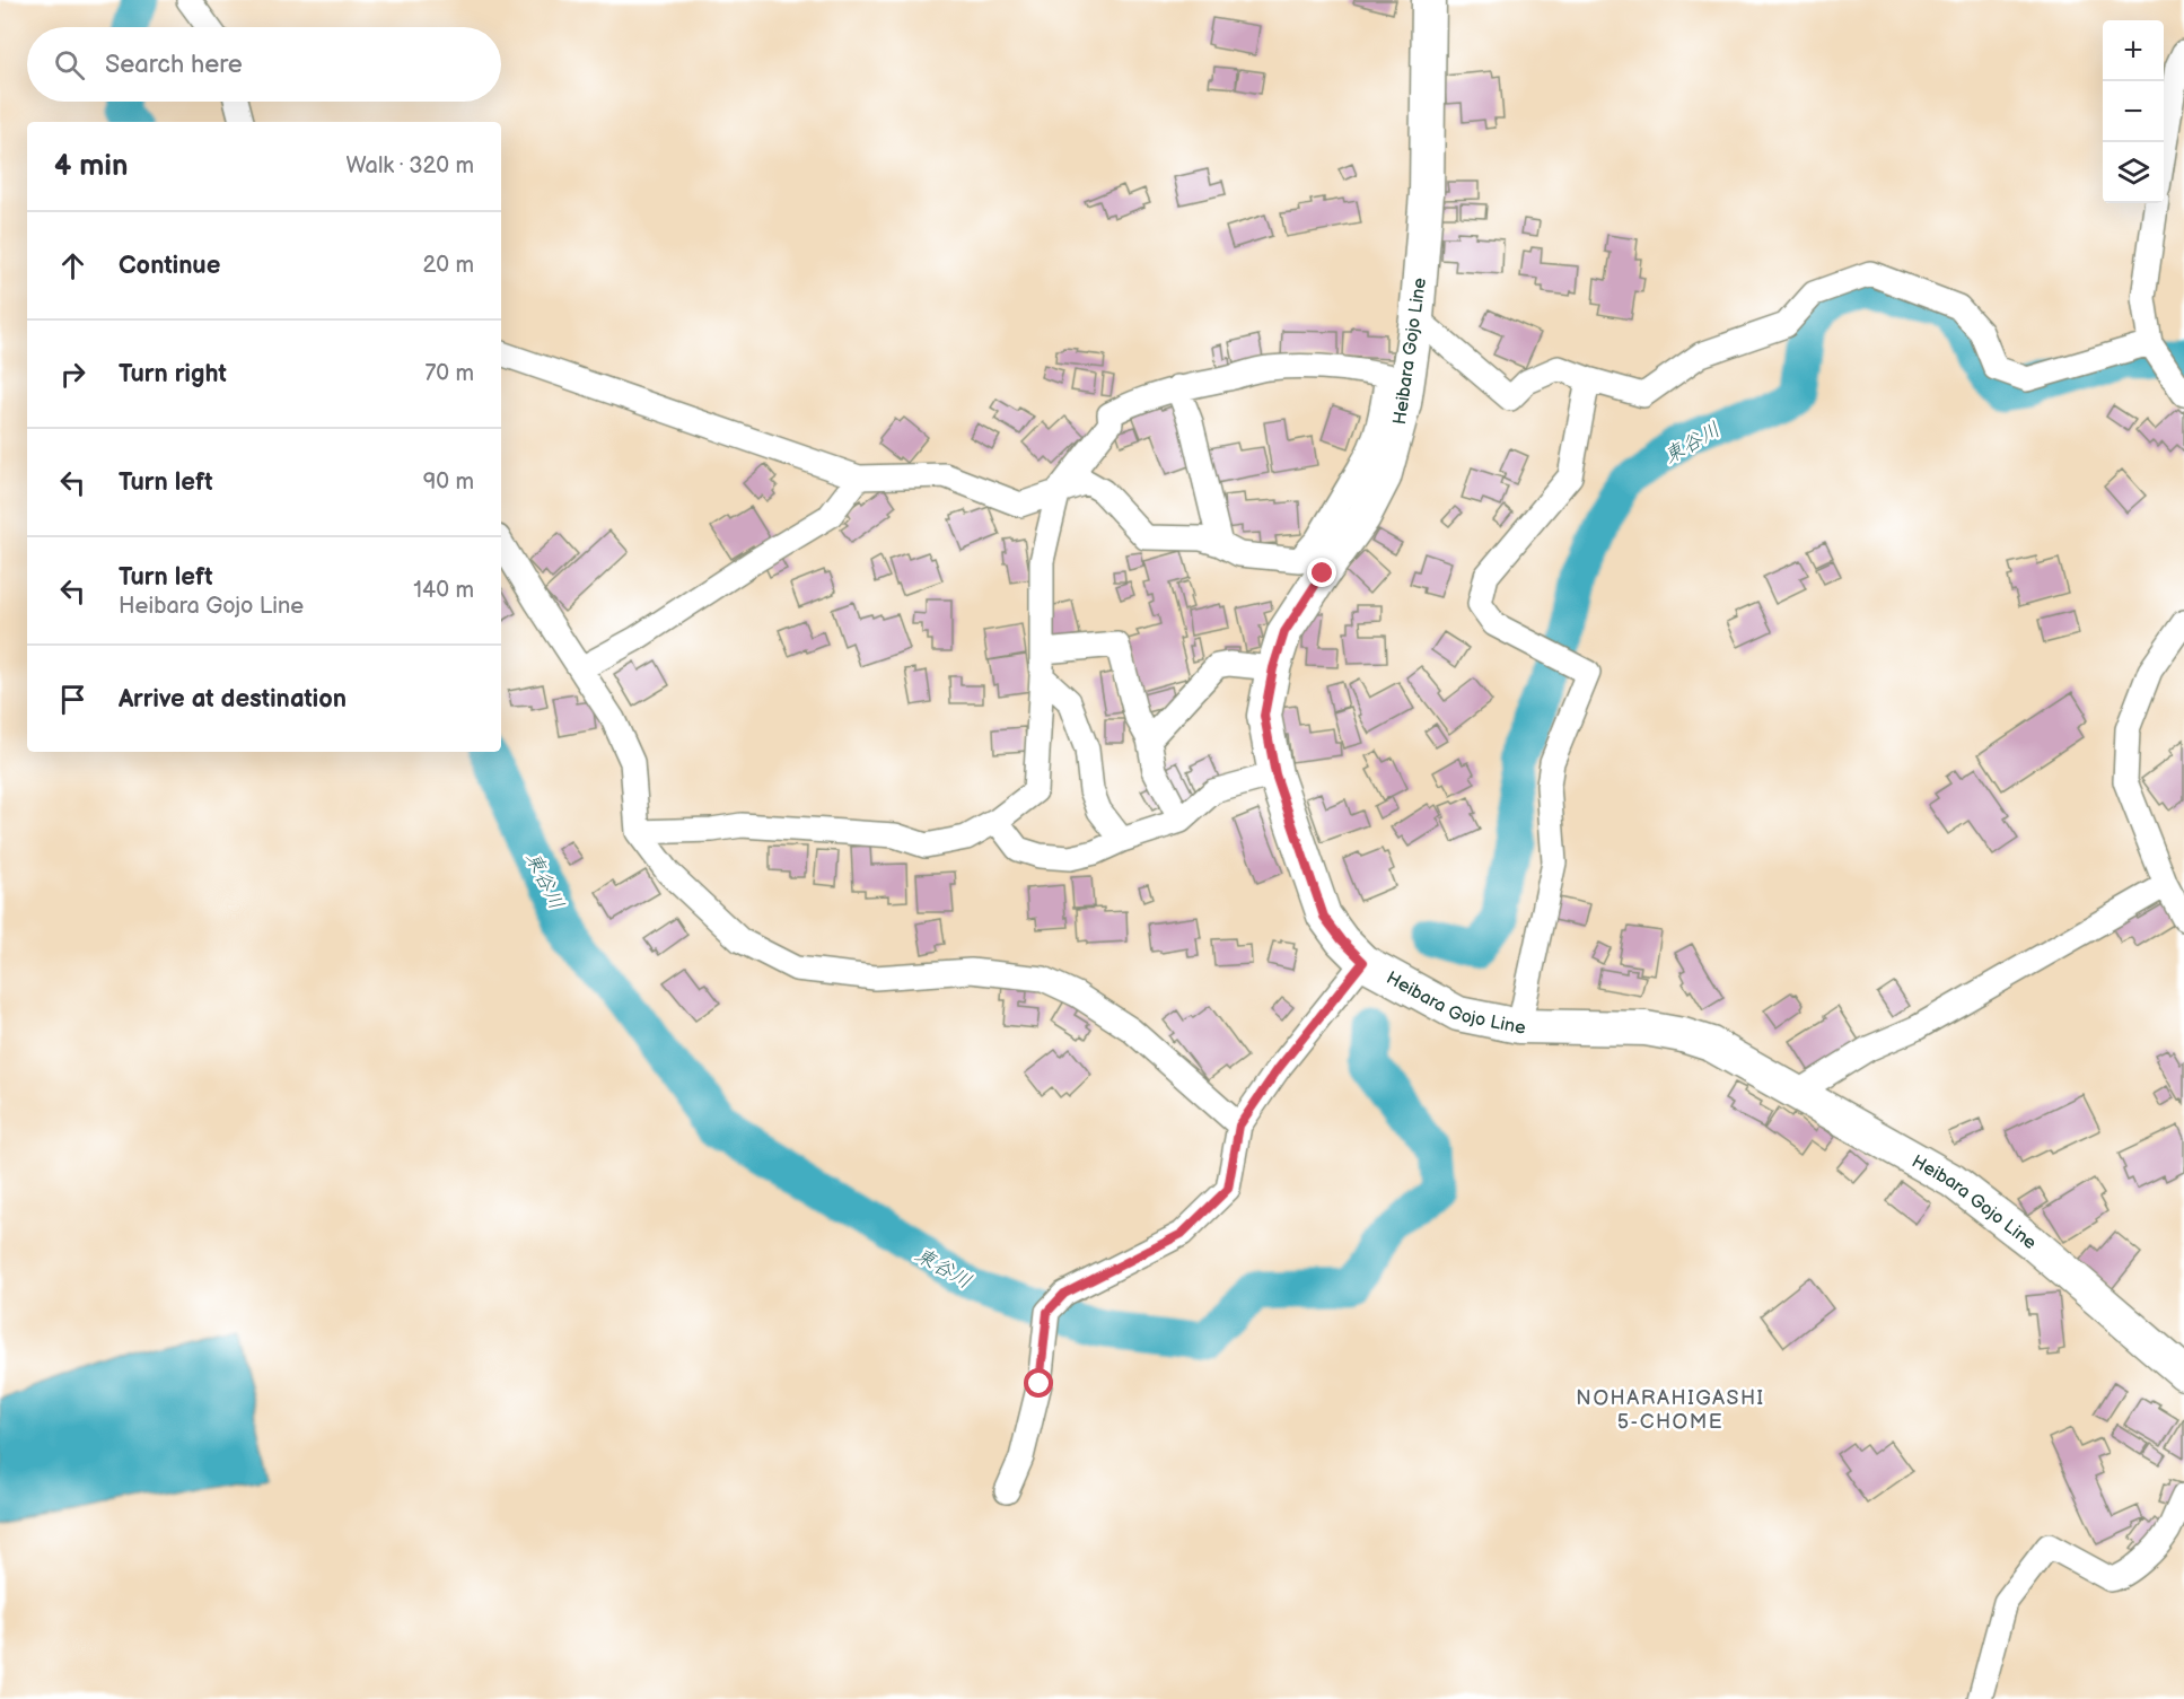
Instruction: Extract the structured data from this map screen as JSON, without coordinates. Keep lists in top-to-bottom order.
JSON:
{
  "streets": {
    "main road": ["Heibara Gojo Line"]
  },
  "districts": ["NOHARAHIGASHI 5-CHOME"],
  "water": ["東谷川"],
  "page": {
    "map_buttons": ["+", "−"],
    "search": "Search here",
    "heading": ["4 min", "Walk · 320 m"],
    "list": [
      ["Continue", "20 m"],
      ["Turn right", "70 m"],
      ["Turn left", "90 m"],
      ["Turn left", "Heibara Gojo Line", "140 m"],
      "Arrive at destination"
    ]
  }
}
